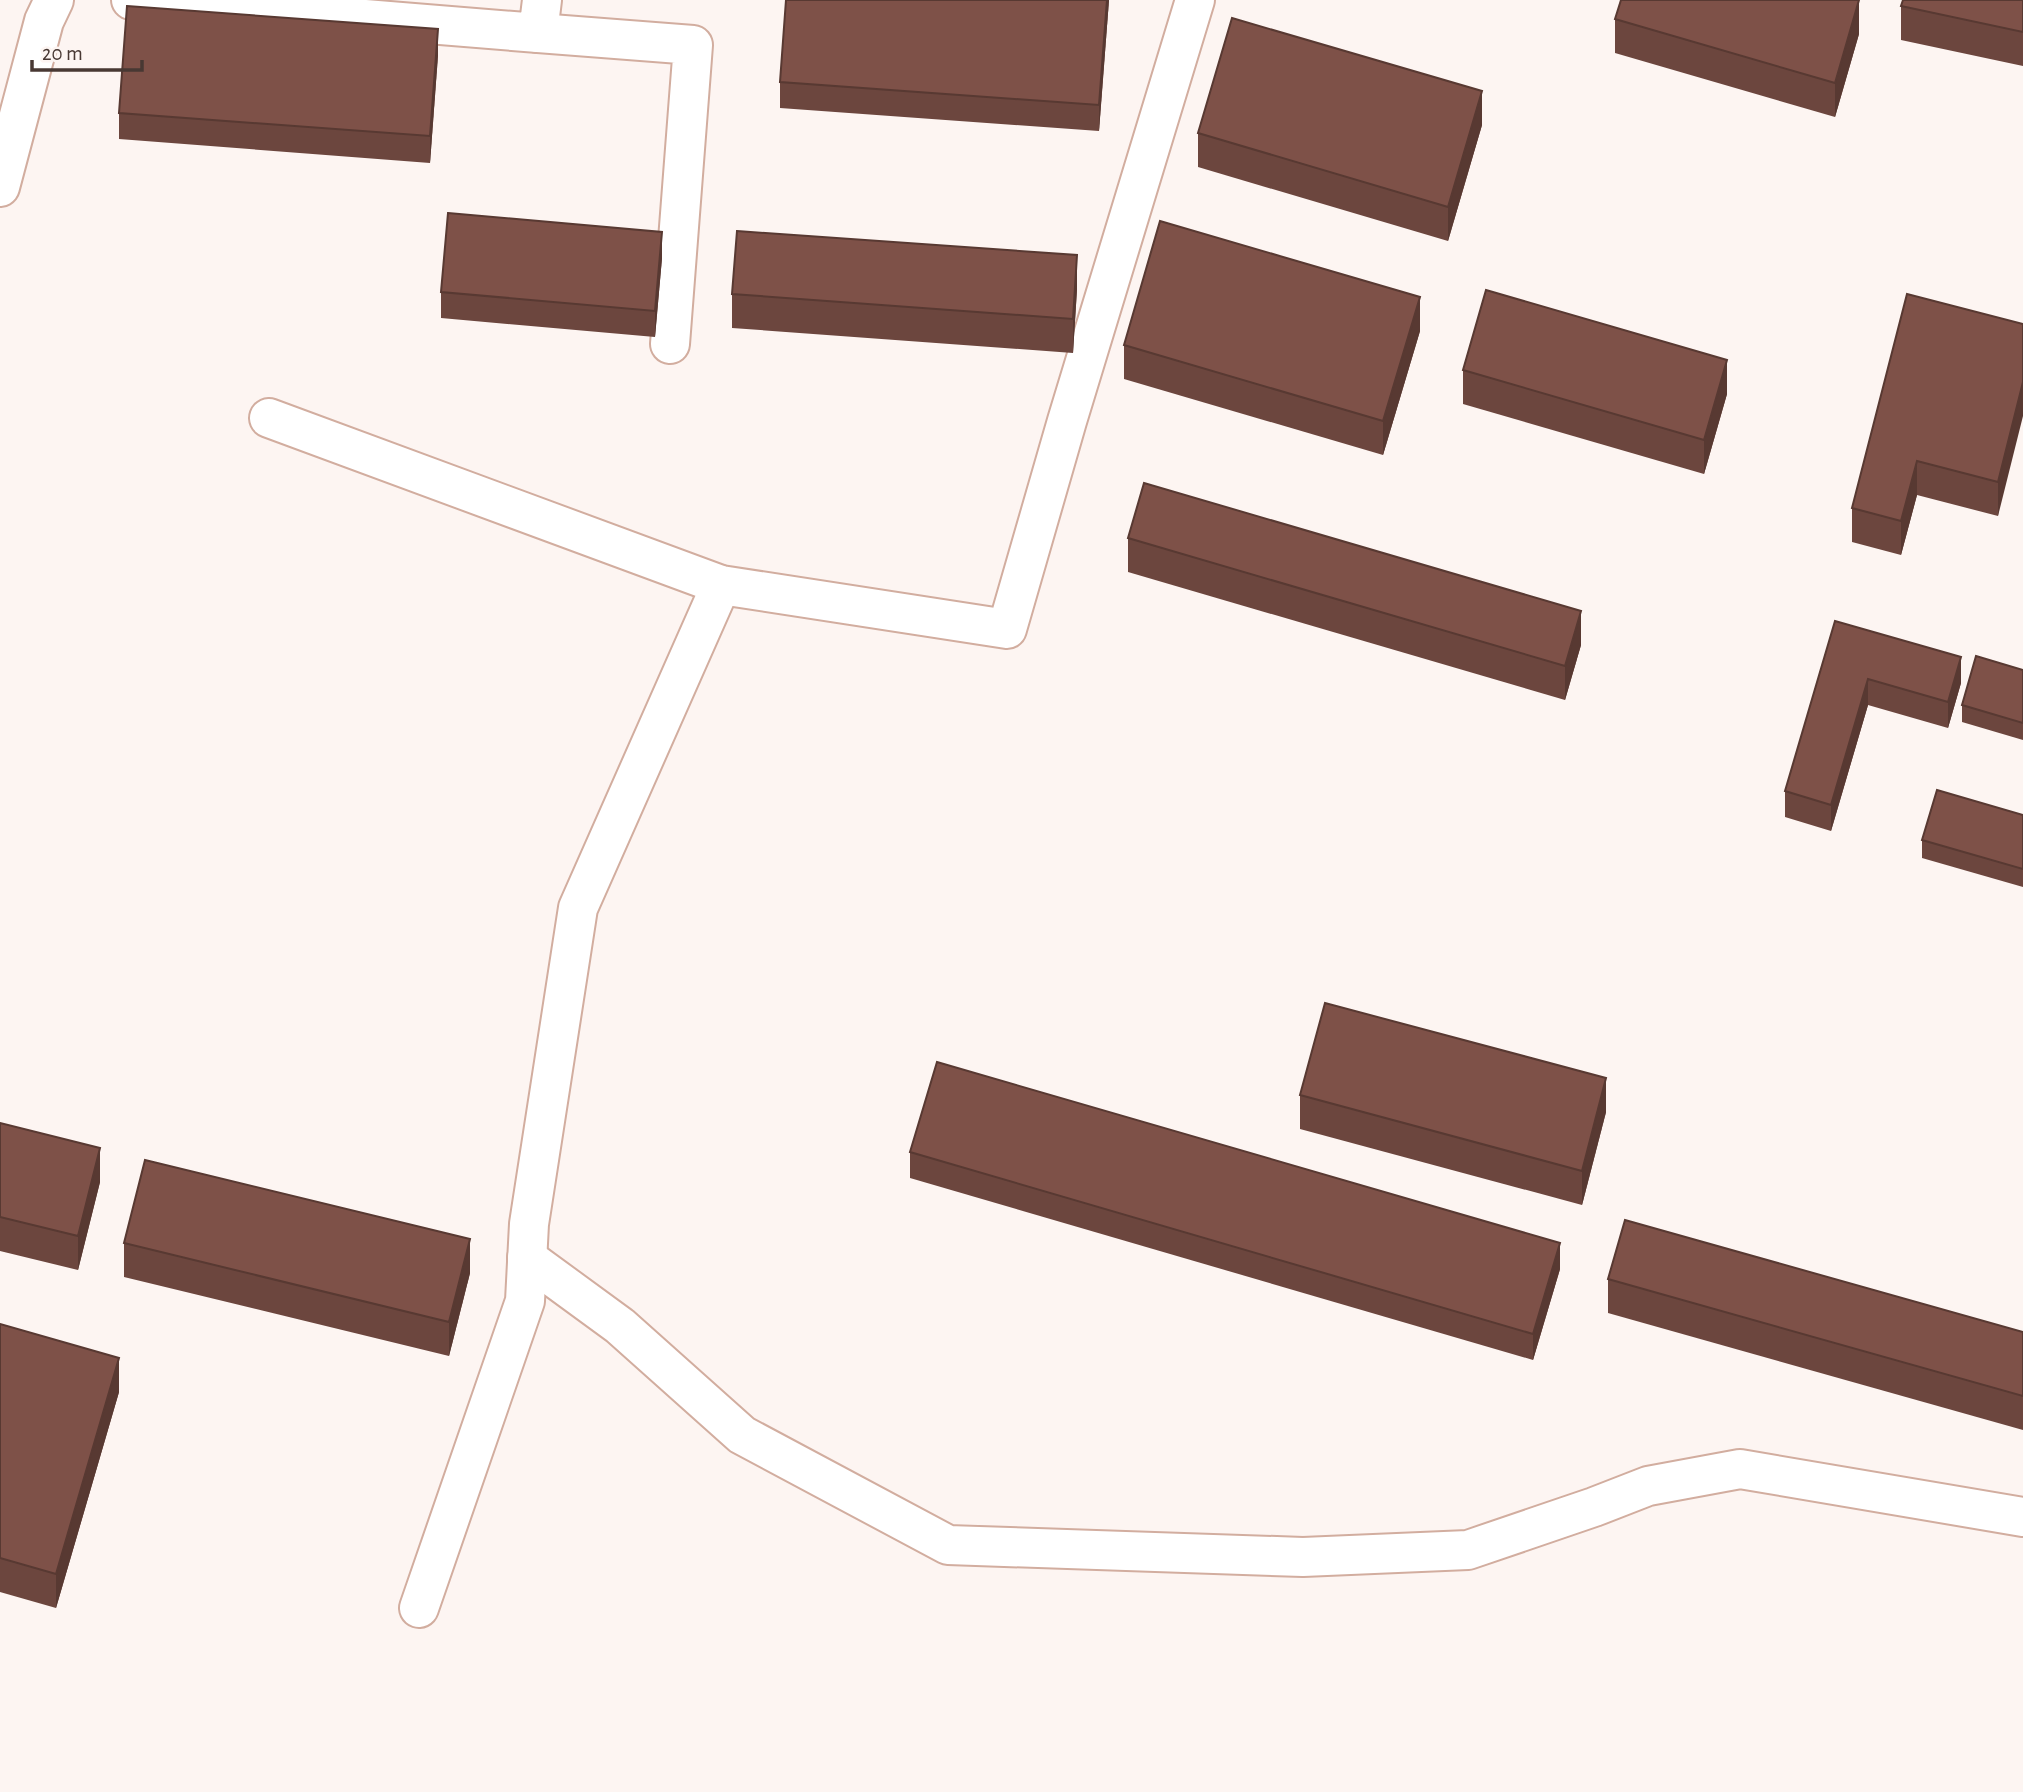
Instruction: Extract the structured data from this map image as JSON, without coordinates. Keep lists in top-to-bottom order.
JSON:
{
  "scale_bar": "20 m"
}
